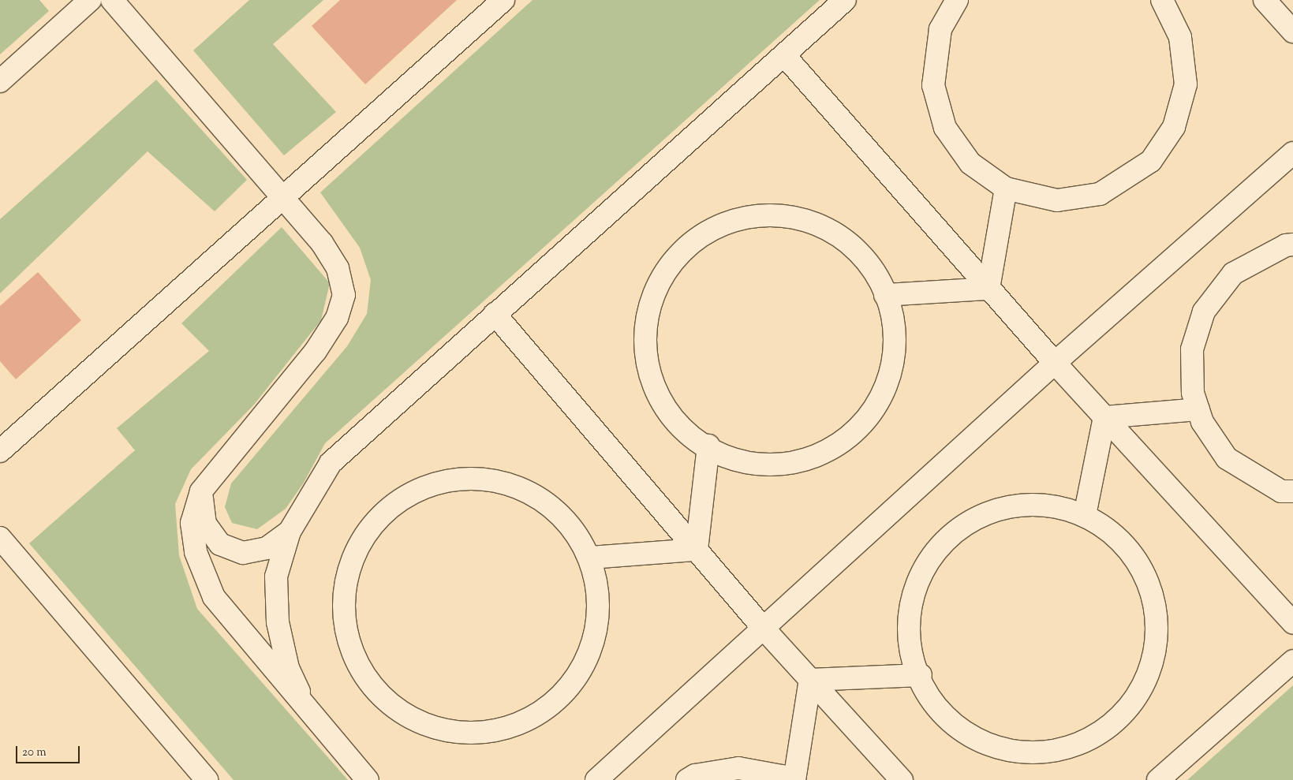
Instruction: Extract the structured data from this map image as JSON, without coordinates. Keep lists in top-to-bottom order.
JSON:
{
  "scale_bar": "20 m"
}
